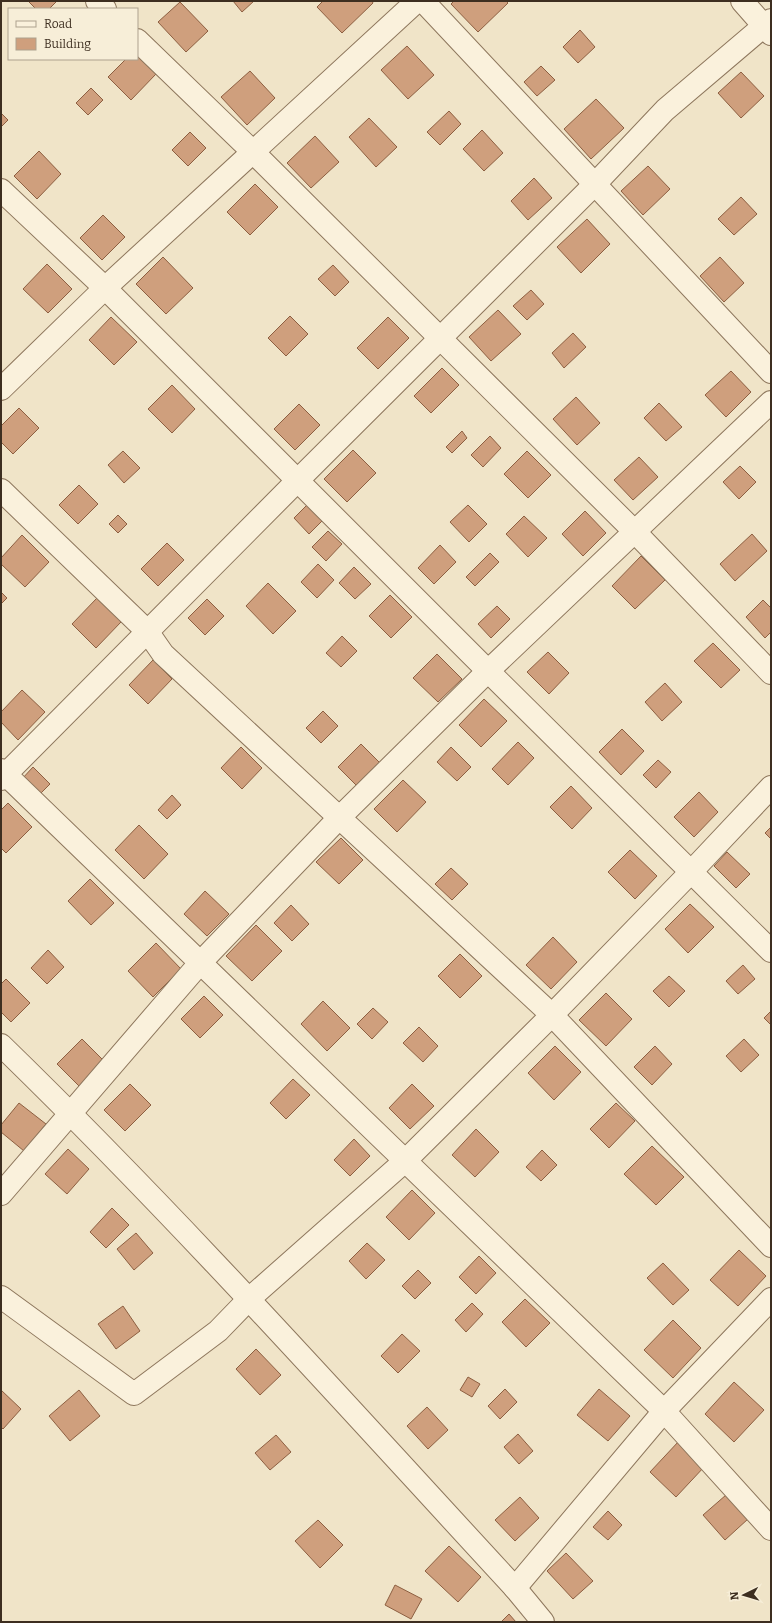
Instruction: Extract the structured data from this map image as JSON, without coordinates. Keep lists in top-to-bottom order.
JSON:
{
  "legend": ["Road", "Building"],
  "north": "left"
}
